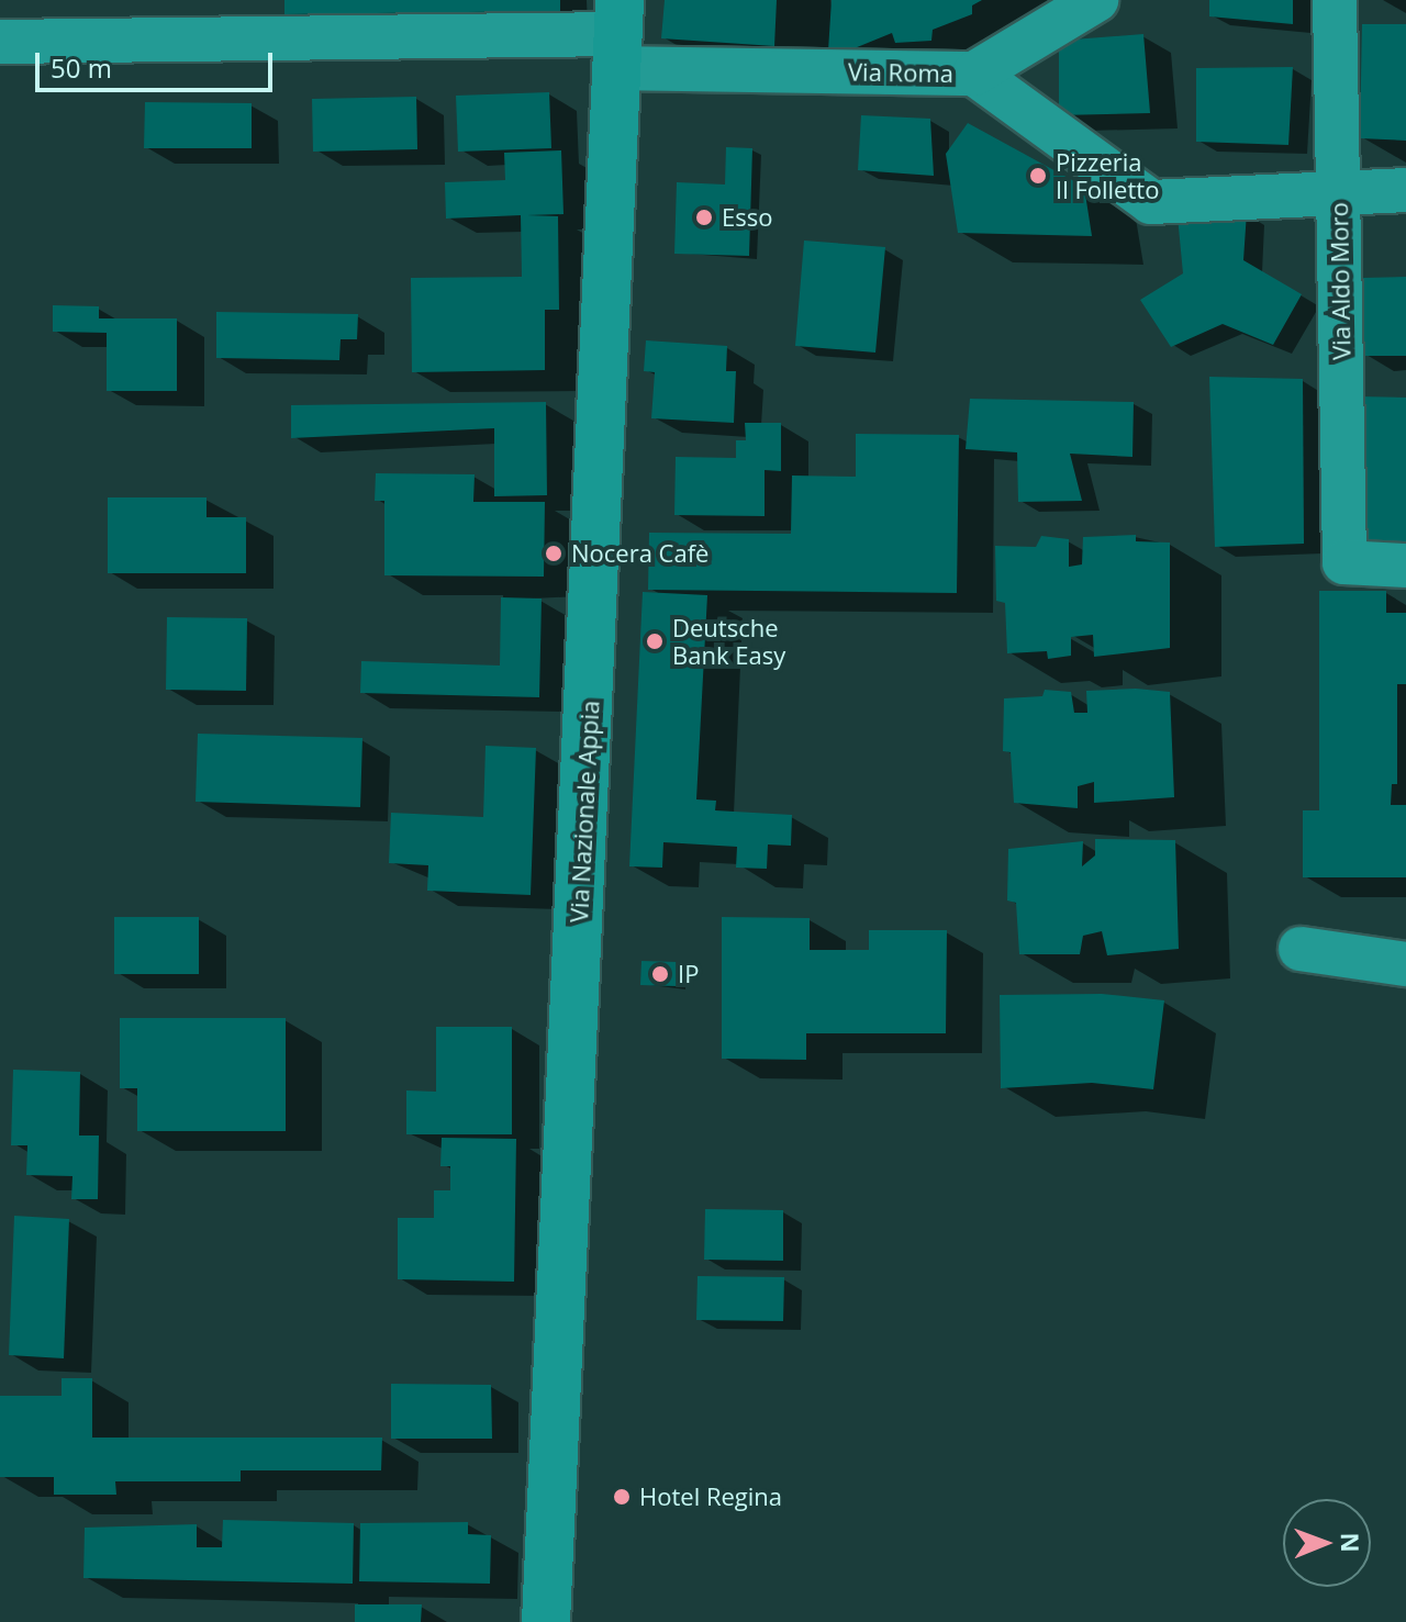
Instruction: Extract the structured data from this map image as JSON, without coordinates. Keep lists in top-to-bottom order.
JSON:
{
  "streets": {
    "main road": ["Via Nazionale Appia"],
    "street": ["Via Roma", "Via Aldo Moro"]
  },
  "crossings": [
    ["Via Roma", "Via Aldo Moro"],
    ["Via Roma", "Via Nazionale Appia"]
  ],
  "places": [
    "Pizzeria Il Folletto",
    "Esso",
    "Nocera Cafè",
    "Deutsche Bank Easy",
    "IP",
    "Hotel Regina"
  ],
  "scale_bar": "50 m",
  "north": "right"
}
